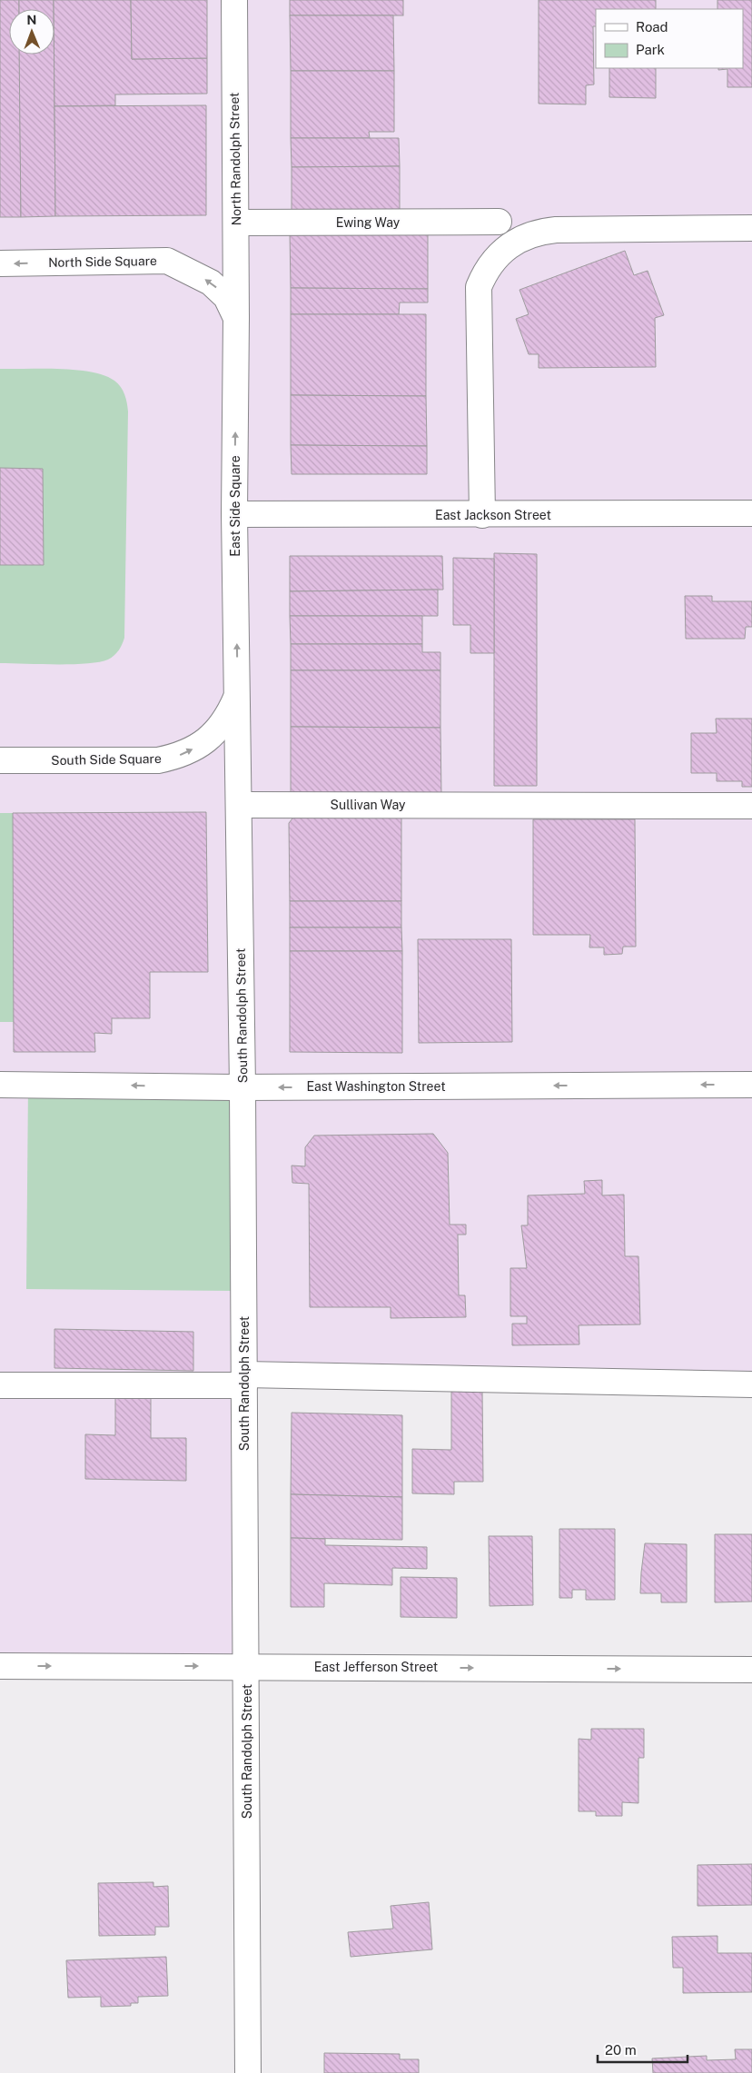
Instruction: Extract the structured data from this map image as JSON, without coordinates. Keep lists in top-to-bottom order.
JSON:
{
  "streets": {
    "street": [
      "North Randolph Street",
      "Ewing Way",
      "North Side Square",
      "East Side Square",
      "East Jackson Street",
      "South Side Square",
      "Sullivan Way",
      "South Randolph Street",
      "East Washington Street",
      "East Jefferson Street"
    ]
  },
  "crossings": [
    ["North Randolph Street", "Ewing Way"],
    ["North Randolph Street", "North Side Square"],
    ["North Randolph Street", "East Side Square"],
    ["North Side Square", "East Side Square"],
    ["East Side Square", "East Jackson Street"],
    ["East Side Square", "South Side Square"],
    ["East Side Square", "South Randolph Street"],
    ["South Side Square", "South Randolph Street"],
    ["Sullivan Way", "South Randolph Street"],
    ["South Randolph Street", "East Washington Street"],
    ["South Randolph Street", "East Jefferson Street"]
  ],
  "one_way": [
    "North Side Square",
    "East Side Square",
    "South Side Square",
    "East Washington Street",
    "East Jefferson Street"
  ],
  "legend": ["Road", "Park"],
  "scale_bar": "20 m",
  "north": "top"
}
